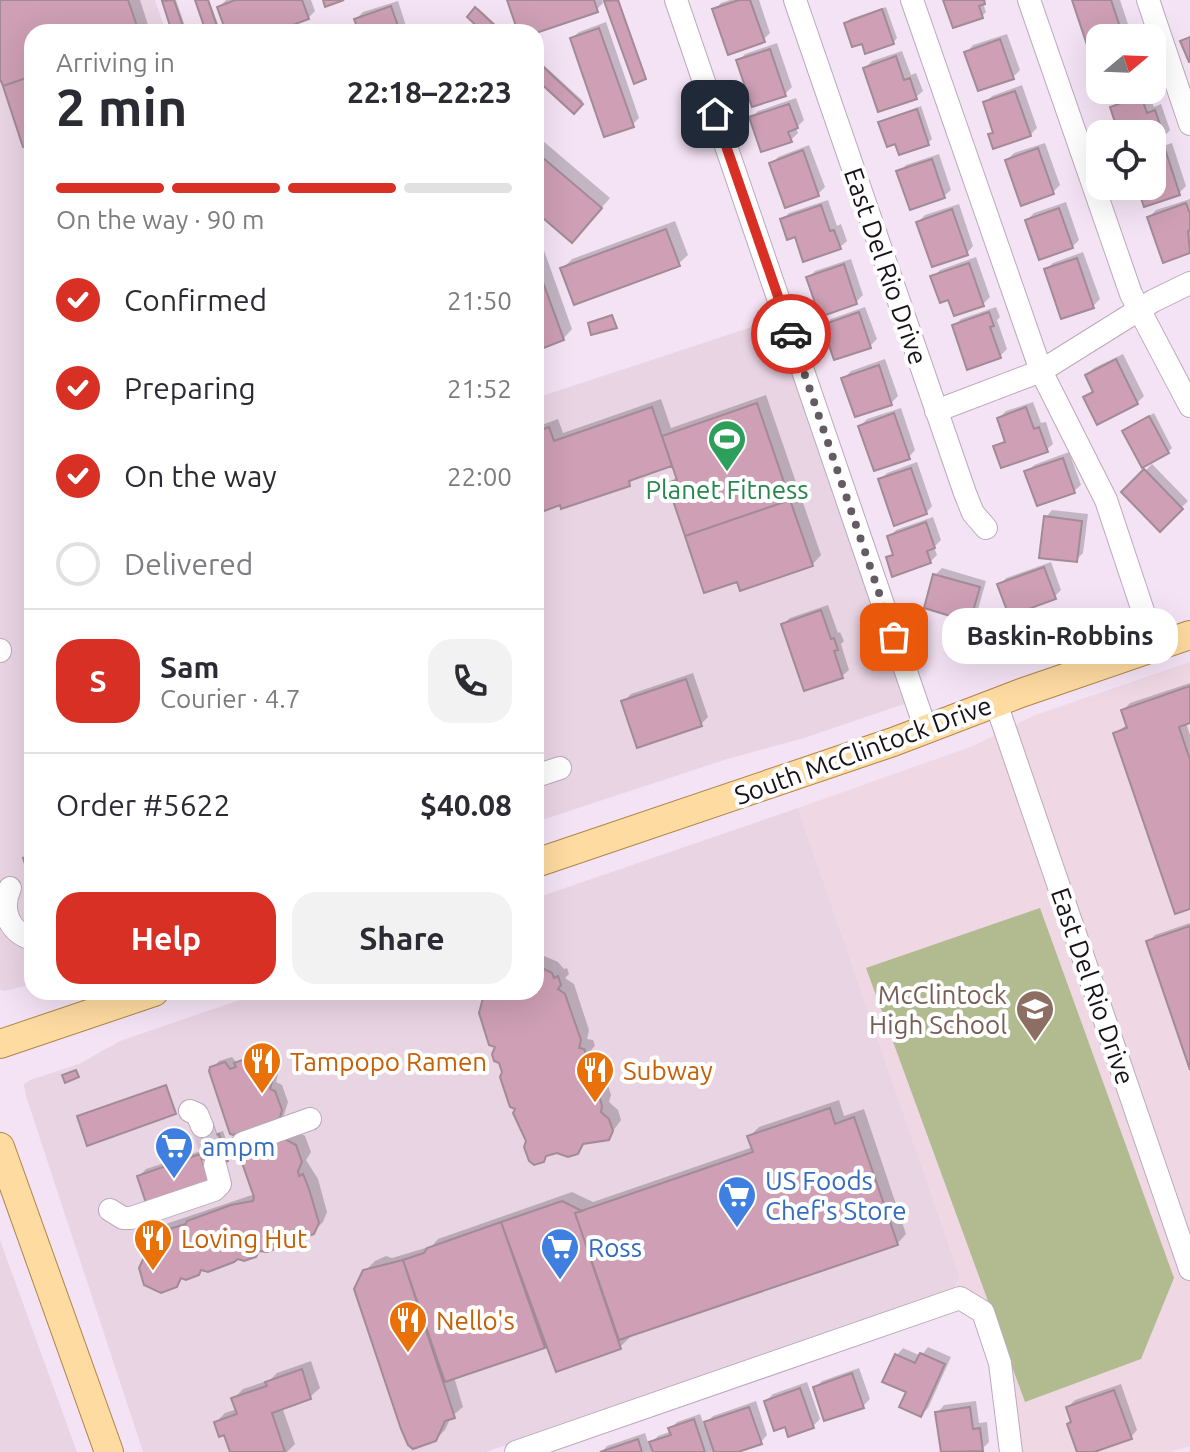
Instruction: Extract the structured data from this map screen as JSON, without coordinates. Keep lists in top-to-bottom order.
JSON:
{
  "streets": {
    "main road": ["South McClintock Drive"],
    "street": ["East Del Rio Drive"]
  },
  "crossings": [
    ["East Del Rio Drive", "South McClintock Drive"]
  ],
  "places": {
    "sports": ["Planet Fitness"],
    "other": ["Baskin-Robbins"],
    "school or university": ["McClintock High School"],
    "restaurant": [
      "Tampopo Ramen",
      "Subway",
      "Loving Hut",
      "Nello's"
    ],
    "supermarket": ["ampm", "US Foods Chef's Store", "Ross"]
  },
  "north": "right",
  "page": {
    "heading": ["2 min", "Arriving in", "22:18–22:23"],
    "panel": [
      "Sam",
      "Courier · 4.7",
      "Order #5622",
      "$40.08"
    ],
    "bar": "On the way · 90 m",
    "list": [
      ["Confirmed", "21:50"],
      ["Preparing", "21:52"],
      ["On the way", "22:00"],
      "Delivered"
    ],
    "bubble": "Baskin-Robbins",
    "round": "S",
    "buttons": ["Help", "Share"]
  }
}
